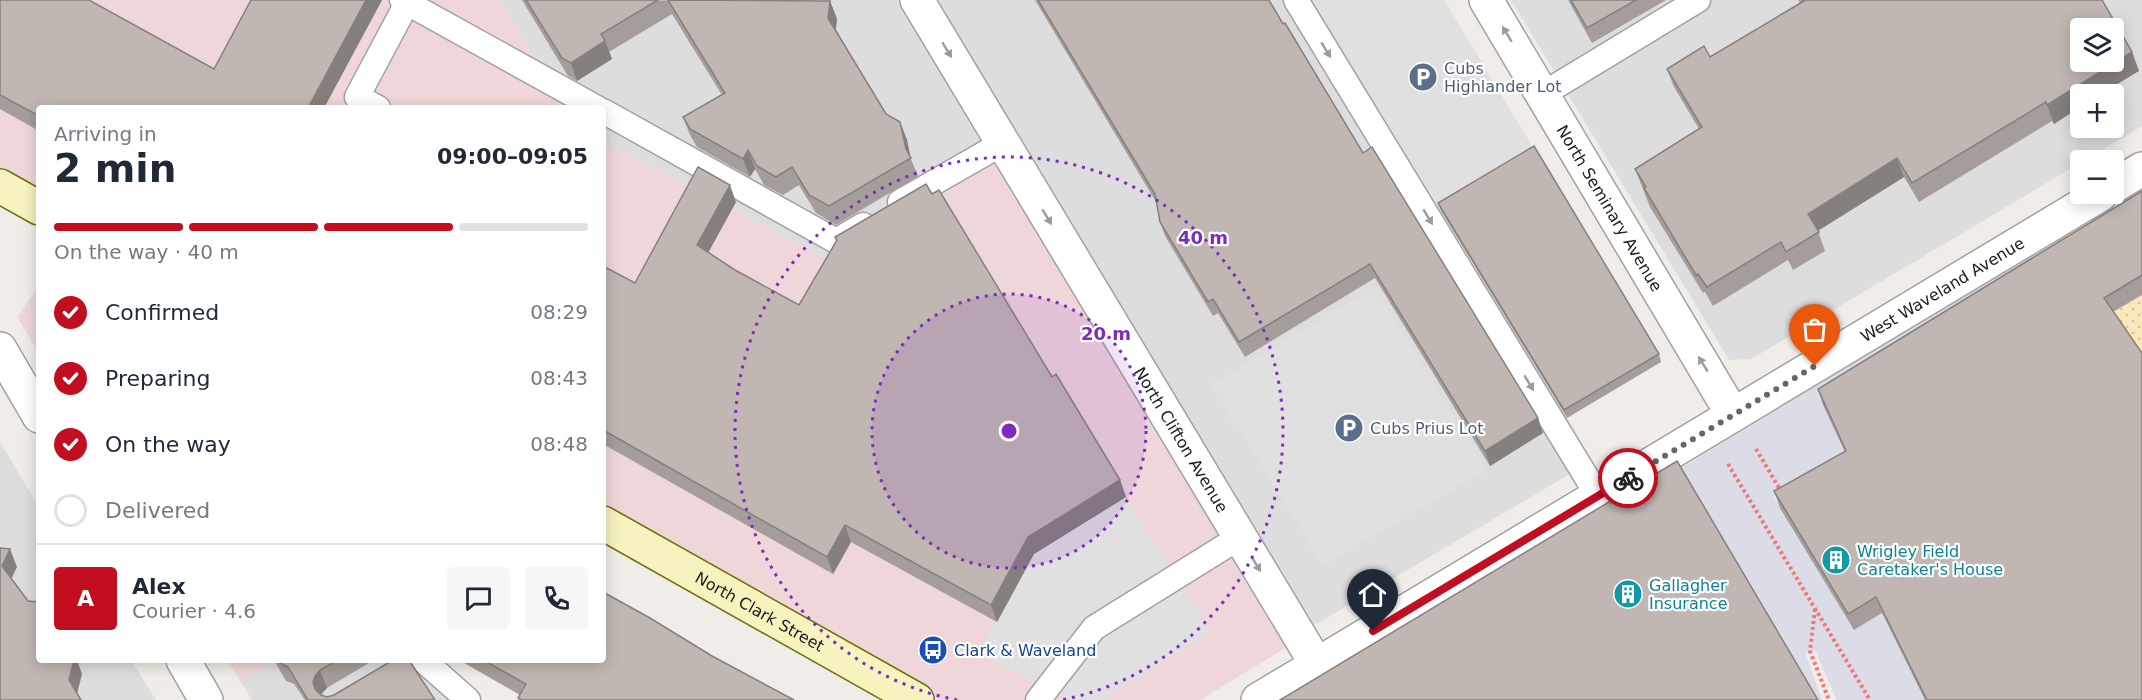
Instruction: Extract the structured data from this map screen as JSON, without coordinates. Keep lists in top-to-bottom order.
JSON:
{
  "streets": {
    "main road": ["North Clark Street"],
    "street": ["North Seminary Avenue", "West Waveland Avenue", "North Clifton Avenue"]
  },
  "crossings": [
    ["North Seminary Avenue", "West Waveland Avenue"],
    ["West Waveland Avenue", "North Clifton Avenue"]
  ],
  "one_way": ["North Seminary Avenue", "North Clifton Avenue"],
  "places": {
    "parking": ["Cubs Highlander Lot", "Cubs Prius Lot"],
    "building": ["Wrigley Field Caretaker's House", "Gallagher Insurance"],
    "bus stop": ["Clark & Waveland"]
  },
  "page": {
    "map_buttons": ["+", "−"],
    "heading": ["2 min", "Arriving in", "09:00–09:05"],
    "panel": ["Alex", "Courier · 4.6"],
    "bar": "On the way · 40 m",
    "list": [
      ["Confirmed", "08:29"],
      ["Preparing", "08:43"],
      ["On the way", "08:48"],
      "Delivered"
    ],
    "round": "A"
  },
  "rings": ["40 m", "20 m"]
}
